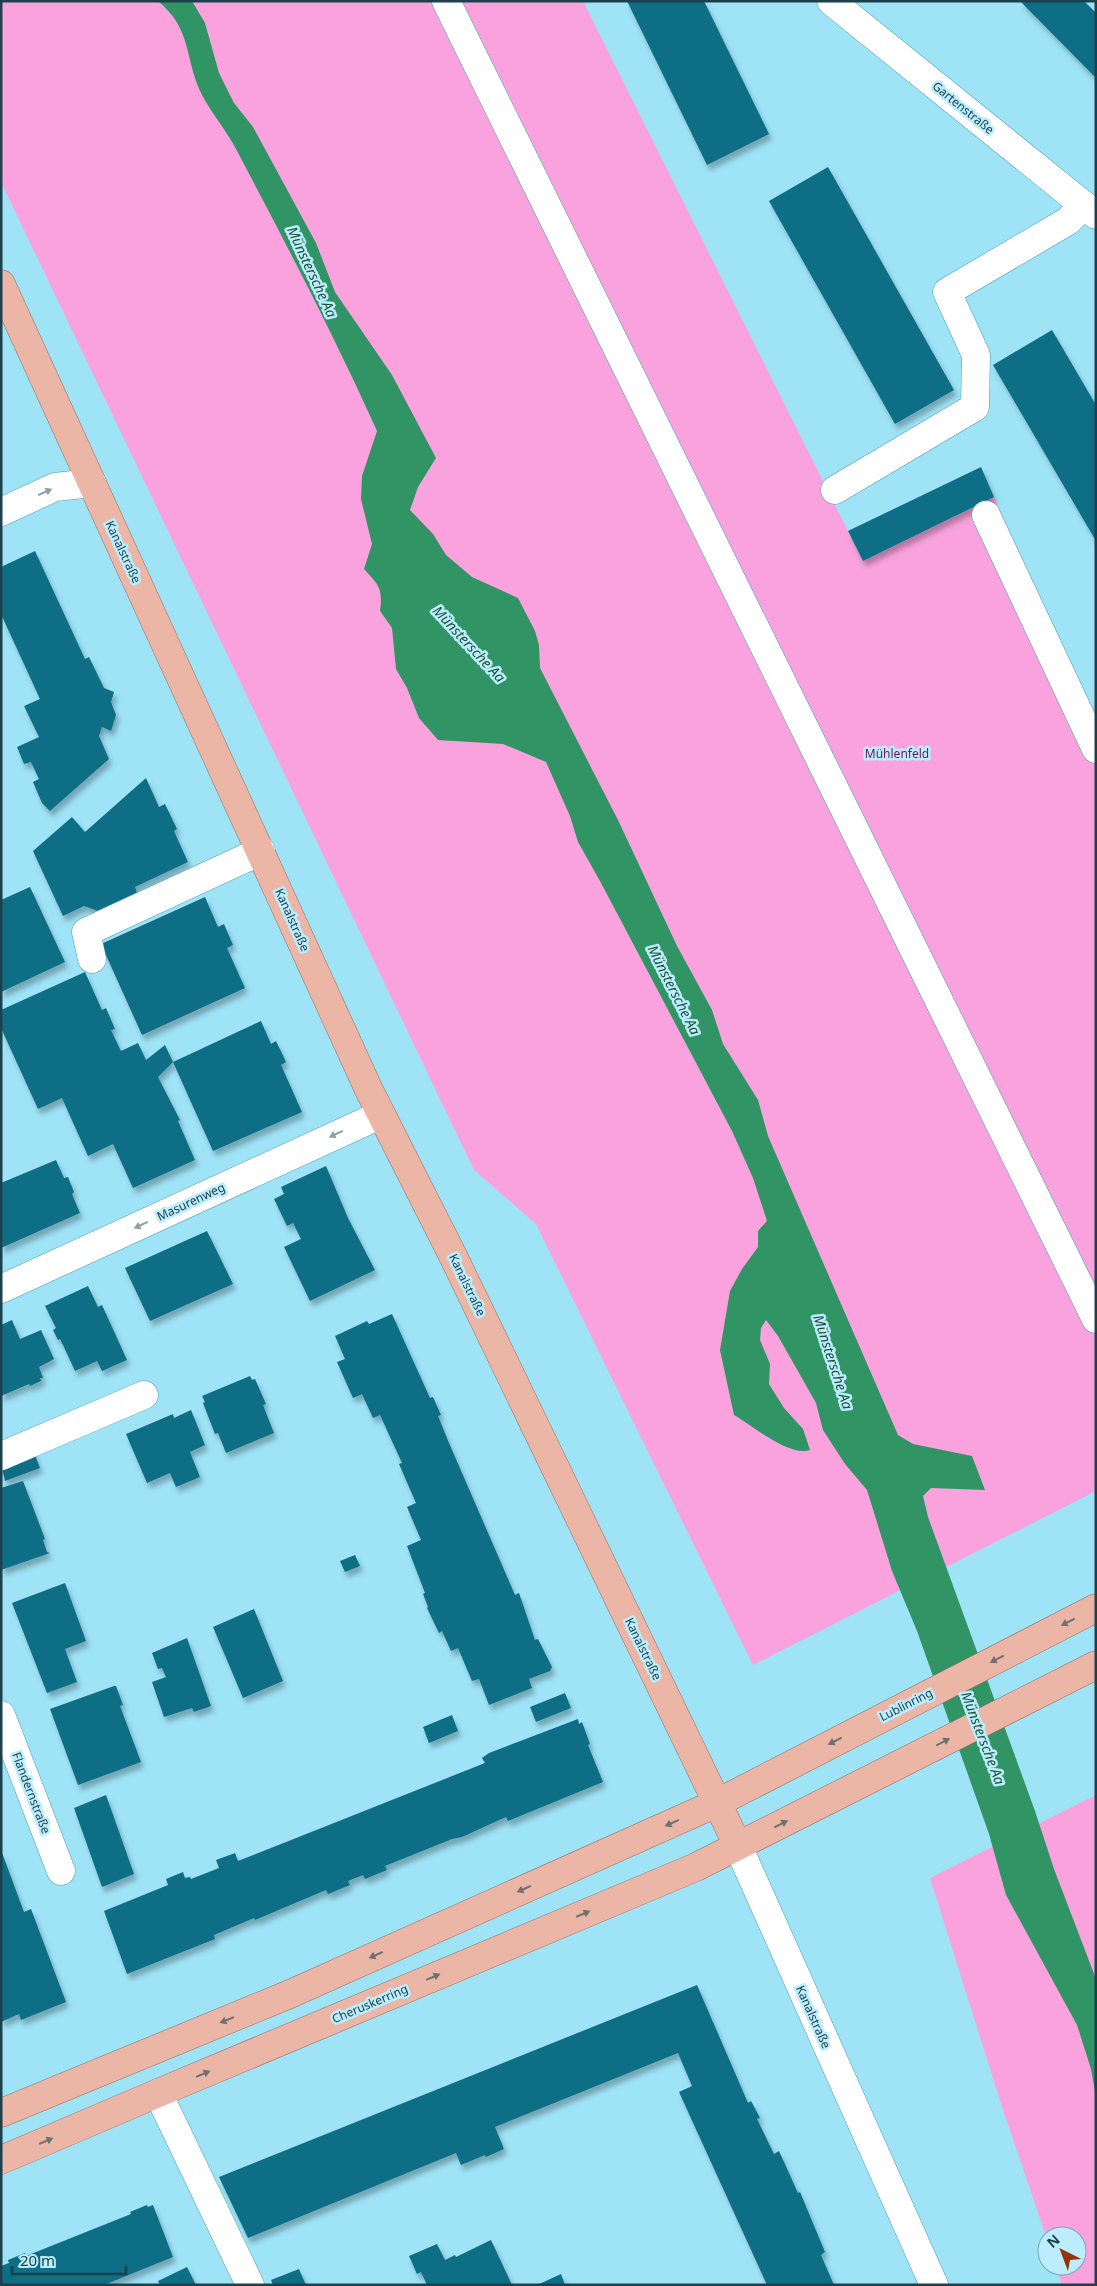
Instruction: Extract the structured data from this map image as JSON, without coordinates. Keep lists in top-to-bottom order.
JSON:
{
  "streets": {
    "main road": ["Kanalstraße", "Lublinring", "Cheruskerring"],
    "street": ["Gartenstraße", "Masurenweg", "Flandernstraße"]
  },
  "crossings": [
    ["Kanalstraße", "Masurenweg"],
    ["Kanalstraße", "Lublinring"],
    ["Kanalstraße", "Cheruskerring"]
  ],
  "one_way": ["Masurenweg"],
  "water": ["Münstersche Aa"],
  "parks": ["Mühlenfeld"],
  "scale_bar": "20 m",
  "north": "top left"
}
